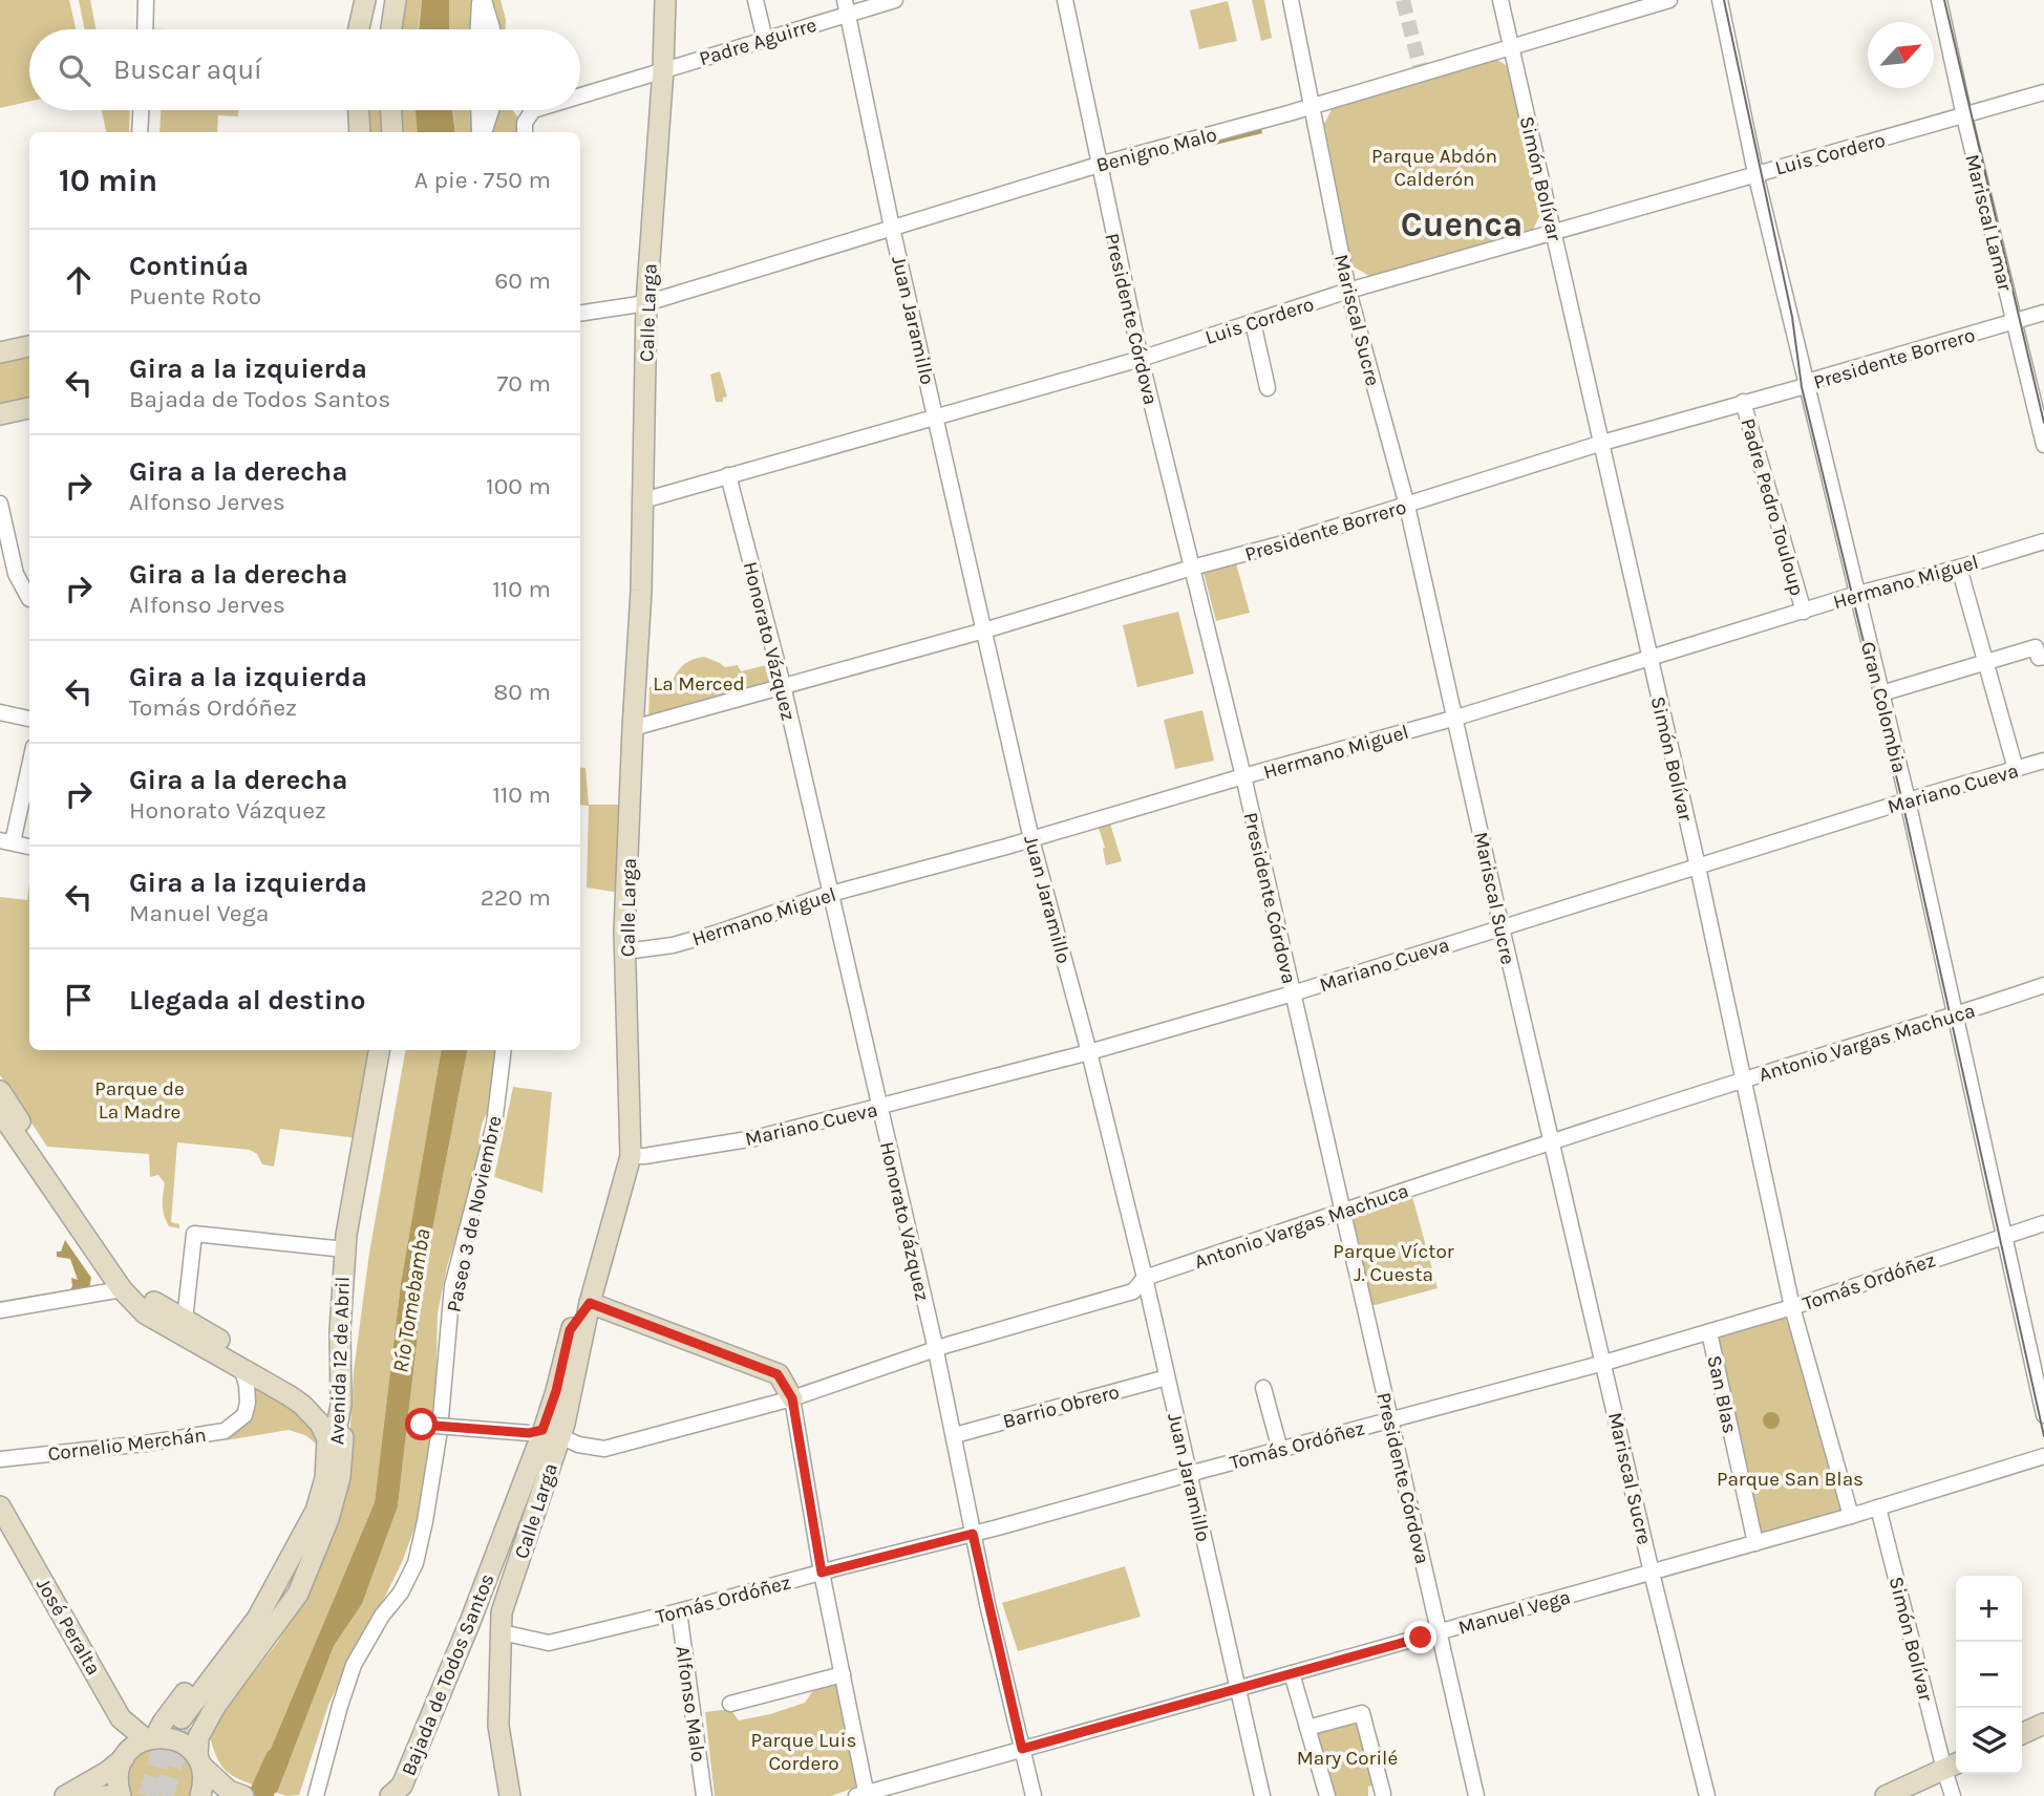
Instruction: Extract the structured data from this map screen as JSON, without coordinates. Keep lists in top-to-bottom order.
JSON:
{
  "streets": {
    "main road": [
      "Calle Larga",
      "Avenida 12 de Abril",
      "José Peralta",
      "Bajada de Todos Santos"
    ],
    "street": [
      "Padre Aguirre",
      "Benigno Malo",
      "Luis Cordero",
      "Simón Bolívar",
      "Mariscal Lamar",
      "Presidente Córdova",
      "Juan Jaramillo",
      "Mariscal Sucre",
      "Presidente Borrero",
      "Padre Pedro Touloup",
      "Hermano Miguel",
      "Honorato Vázquez",
      "Gran Colombia",
      "Mariano Cueva",
      "Antonio Vargas Machuca",
      "Paseo 3 de Noviembre",
      "Tomás Ordóñez",
      "San Blas",
      "Barrio Obrero",
      "Cornelio Merchán",
      "Manuel Vega",
      "Alfonso Malo"
    ]
  },
  "crossings": [
    ["Padre Aguirre", "Calle Larga"],
    ["Padre Aguirre", "Juan Jaramillo"],
    ["Benigno Malo", "Simón Bolívar"],
    ["Benigno Malo", "Calle Larga"],
    ["Benigno Malo", "Presidente Córdova"],
    ["Benigno Malo", "Juan Jaramillo"],
    ["Benigno Malo", "Mariscal Sucre"],
    ["Luis Cordero", "Simón Bolívar"],
    ["Luis Cordero", "Mariscal Lamar"],
    ["Luis Cordero", "Calle Larga"],
    ["Luis Cordero", "Presidente Córdova"],
    ["Luis Cordero", "Juan Jaramillo"],
    ["Luis Cordero", "Mariscal Sucre"],
    ["Luis Cordero", "Honorato Vázquez"],
    ["Luis Cordero", "Gran Colombia"],
    ["Simón Bolívar", "Presidente Borrero"],
    ["Simón Bolívar", "Hermano Miguel"],
    ["Simón Bolívar", "Mariano Cueva"],
    ["Simón Bolívar", "Antonio Vargas Machuca"],
    ["Simón Bolívar", "Tomás Ordóñez"],
    ["Simón Bolívar", "Manuel Vega"],
    ["Mariscal Lamar", "Presidente Borrero"],
    ["Calle Larga", "Presidente Borrero"],
    ["Calle Larga", "Hermano Miguel"],
    ["Calle Larga", "Mariano Cueva"],
    ["Calle Larga", "Antonio Vargas Machuca"],
    ["Calle Larga", "Tomás Ordóñez"],
    ["Calle Larga", "Bajada de Todos Santos"],
    ["Presidente Córdova", "Presidente Borrero"],
    ["Presidente Córdova", "Hermano Miguel"],
    ["Presidente Córdova", "Mariano Cueva"],
    ["Presidente Córdova", "Antonio Vargas Machuca"],
    ["Presidente Córdova", "Tomás Ordóñez"],
    ["Presidente Córdova", "Manuel Vega"],
    ["Juan Jaramillo", "Presidente Borrero"],
    ["Juan Jaramillo", "Hermano Miguel"],
    ["Juan Jaramillo", "Mariano Cueva"],
    ["Juan Jaramillo", "Antonio Vargas Machuca"],
    ["Juan Jaramillo", "Tomás Ordóñez"],
    ["Juan Jaramillo", "Barrio Obrero"],
    ["Juan Jaramillo", "Manuel Vega"],
    ["Mariscal Sucre", "Presidente Borrero"],
    ["Mariscal Sucre", "Hermano Miguel"],
    ["Mariscal Sucre", "Mariano Cueva"],
    ["Mariscal Sucre", "Antonio Vargas Machuca"],
    ["Mariscal Sucre", "Tomás Ordóñez"],
    ["Mariscal Sucre", "Manuel Vega"],
    ["Presidente Borrero", "Padre Pedro Touloup"],
    ["Presidente Borrero", "Honorato Vázquez"],
    ["Presidente Borrero", "Gran Colombia"],
    ["Padre Pedro Touloup", "Hermano Miguel"],
    ["Hermano Miguel", "Honorato Vázquez"],
    ["Hermano Miguel", "Gran Colombia"],
    ["Honorato Vázquez", "Mariano Cueva"],
    ["Honorato Vázquez", "Antonio Vargas Machuca"],
    ["Honorato Vázquez", "Tomás Ordóñez"],
    ["Honorato Vázquez", "Barrio Obrero"],
    ["Honorato Vázquez", "Manuel Vega"],
    ["Gran Colombia", "Mariano Cueva"],
    ["Gran Colombia", "Antonio Vargas Machuca"],
    ["Gran Colombia", "Tomás Ordóñez"],
    ["Antonio Vargas Machuca", "Bajada de Todos Santos"],
    ["Tomás Ordóñez", "San Blas"],
    ["Tomás Ordóñez", "Alfonso Malo"],
    ["San Blas", "Manuel Vega"]
  ],
  "districts": ["Cuenca"],
  "water": ["Río Tomebamba"],
  "parks": [
    "Parque Abdón Calderón",
    "La Merced",
    "Parque de La Madre",
    "Parque Víctor J. Cuesta",
    "Parque San Blas",
    "Parque Luis Cordero",
    "Mary Corilé"
  ],
  "north": "top right",
  "page": {
    "search": "Buscar aquí",
    "heading": ["10 min", "A pie · 750 m"],
    "list": [
      ["Continúa", "Puente Roto", "60 m"],
      ["Gira a la izquierda", "Bajada de Todos Santos", "70 m"],
      ["Gira a la derecha", "Alfonso Jerves", "100 m"],
      ["Gira a la derecha", "Alfonso Jerves", "110 m"],
      ["Gira a la izquierda", "Tomás Ordóñez", "80 m"],
      ["Gira a la derecha", "Honorato Vázquez", "110 m"],
      ["Gira a la izquierda", "Manuel Vega", "220 m"],
      "Llegada al destino"
    ],
    "map_buttons": ["+", "−"]
  }
}
